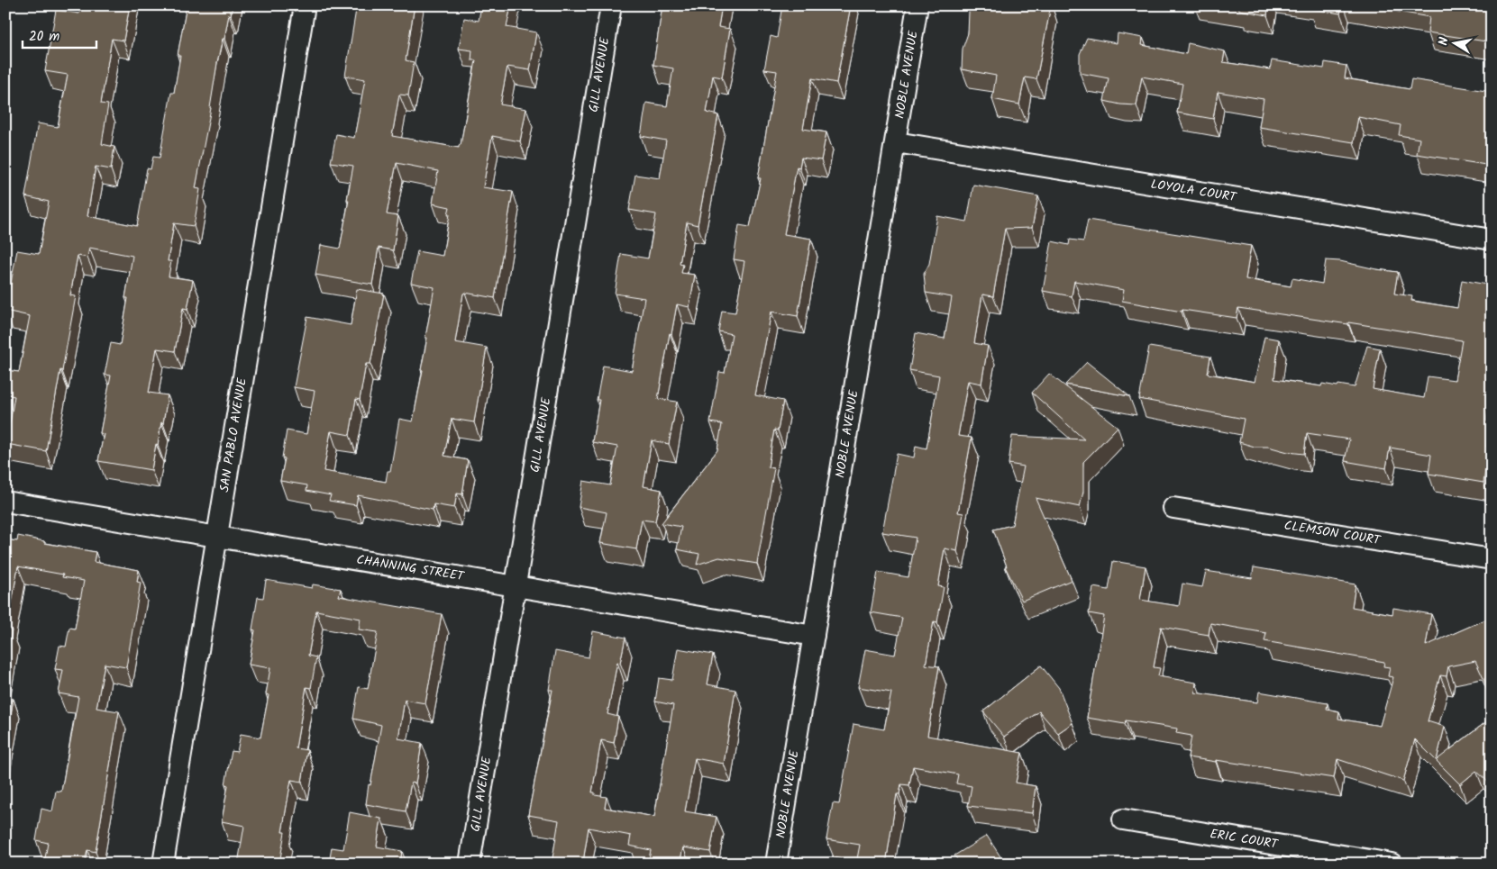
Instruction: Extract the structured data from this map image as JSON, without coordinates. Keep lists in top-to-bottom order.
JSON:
{
  "streets": {
    "street": [
      "GILL AVENUE",
      "NOBLE AVENUE",
      "LOYOLA COURT",
      "SAN PABLO AVENUE",
      "CLEMSON COURT",
      "CHANNING STREET",
      "ERIC COURT"
    ]
  },
  "crossings": [
    ["GILL AVENUE", "CHANNING STREET"],
    ["NOBLE AVENUE", "LOYOLA COURT"],
    ["NOBLE AVENUE", "CHANNING STREET"],
    ["SAN PABLO AVENUE", "CHANNING STREET"]
  ],
  "scale_bar": "20 m",
  "north": "left"
}
